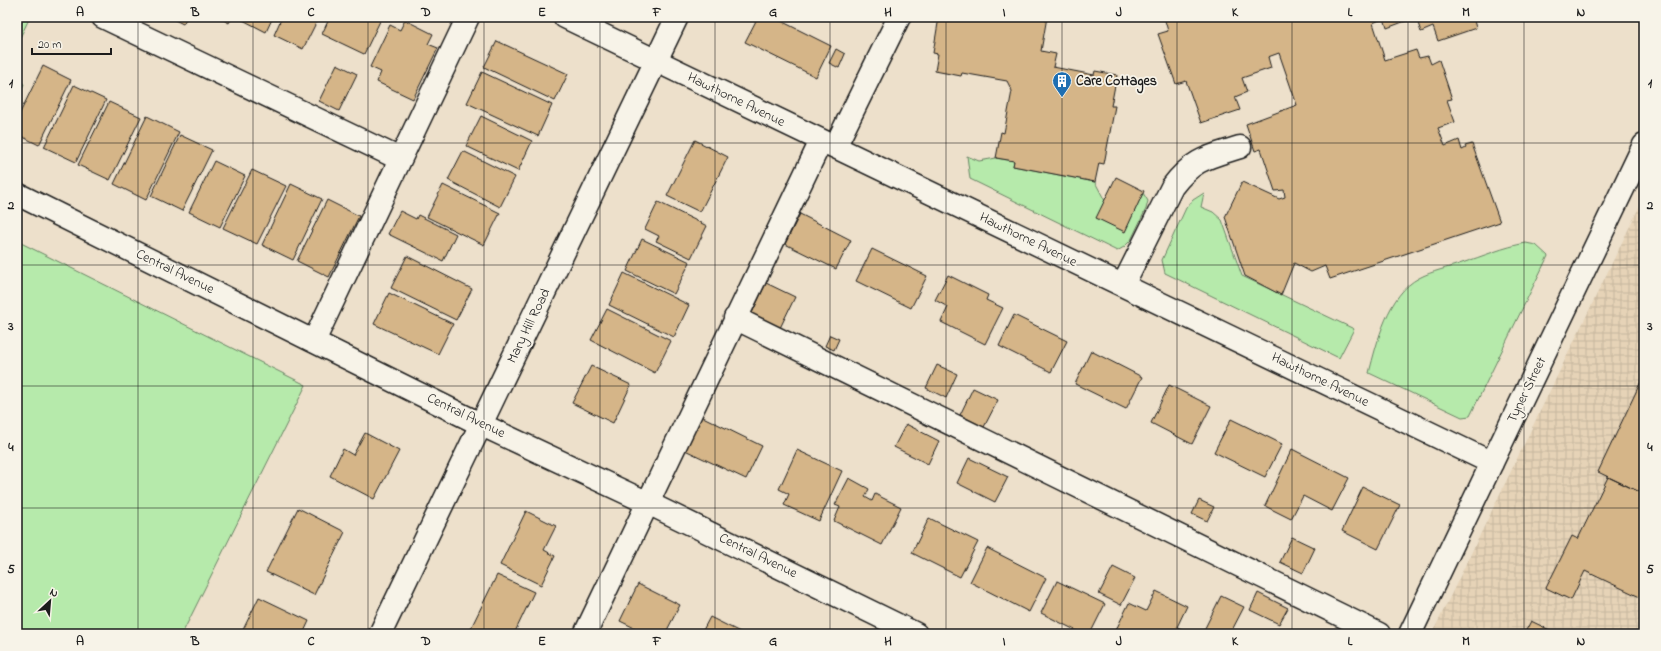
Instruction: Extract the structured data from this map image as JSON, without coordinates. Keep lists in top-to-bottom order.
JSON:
{
  "streets": {
    "street": [
      "Hawthorne Avenue",
      "Central Avenue",
      "Mary Hill Road",
      "Tyner Street"
    ]
  },
  "crossings": [
    ["Hawthorne Avenue", "Mary Hill Road"],
    ["Hawthorne Avenue", "Tyner Street"],
    ["Central Avenue", "Mary Hill Road"]
  ],
  "places": {
    "building": ["Care Cottages"]
  },
  "scale_bar": "20 m",
  "north": "top right",
  "grid": {
    "columns": [
      "A",
      "B",
      "C",
      "D",
      "E",
      "F",
      "G",
      "H",
      "I",
      "J",
      "K",
      "L",
      "M",
      "N"
    ],
    "rows": [
      "1",
      "2",
      "3",
      "4",
      "5"
    ]
  }
}
